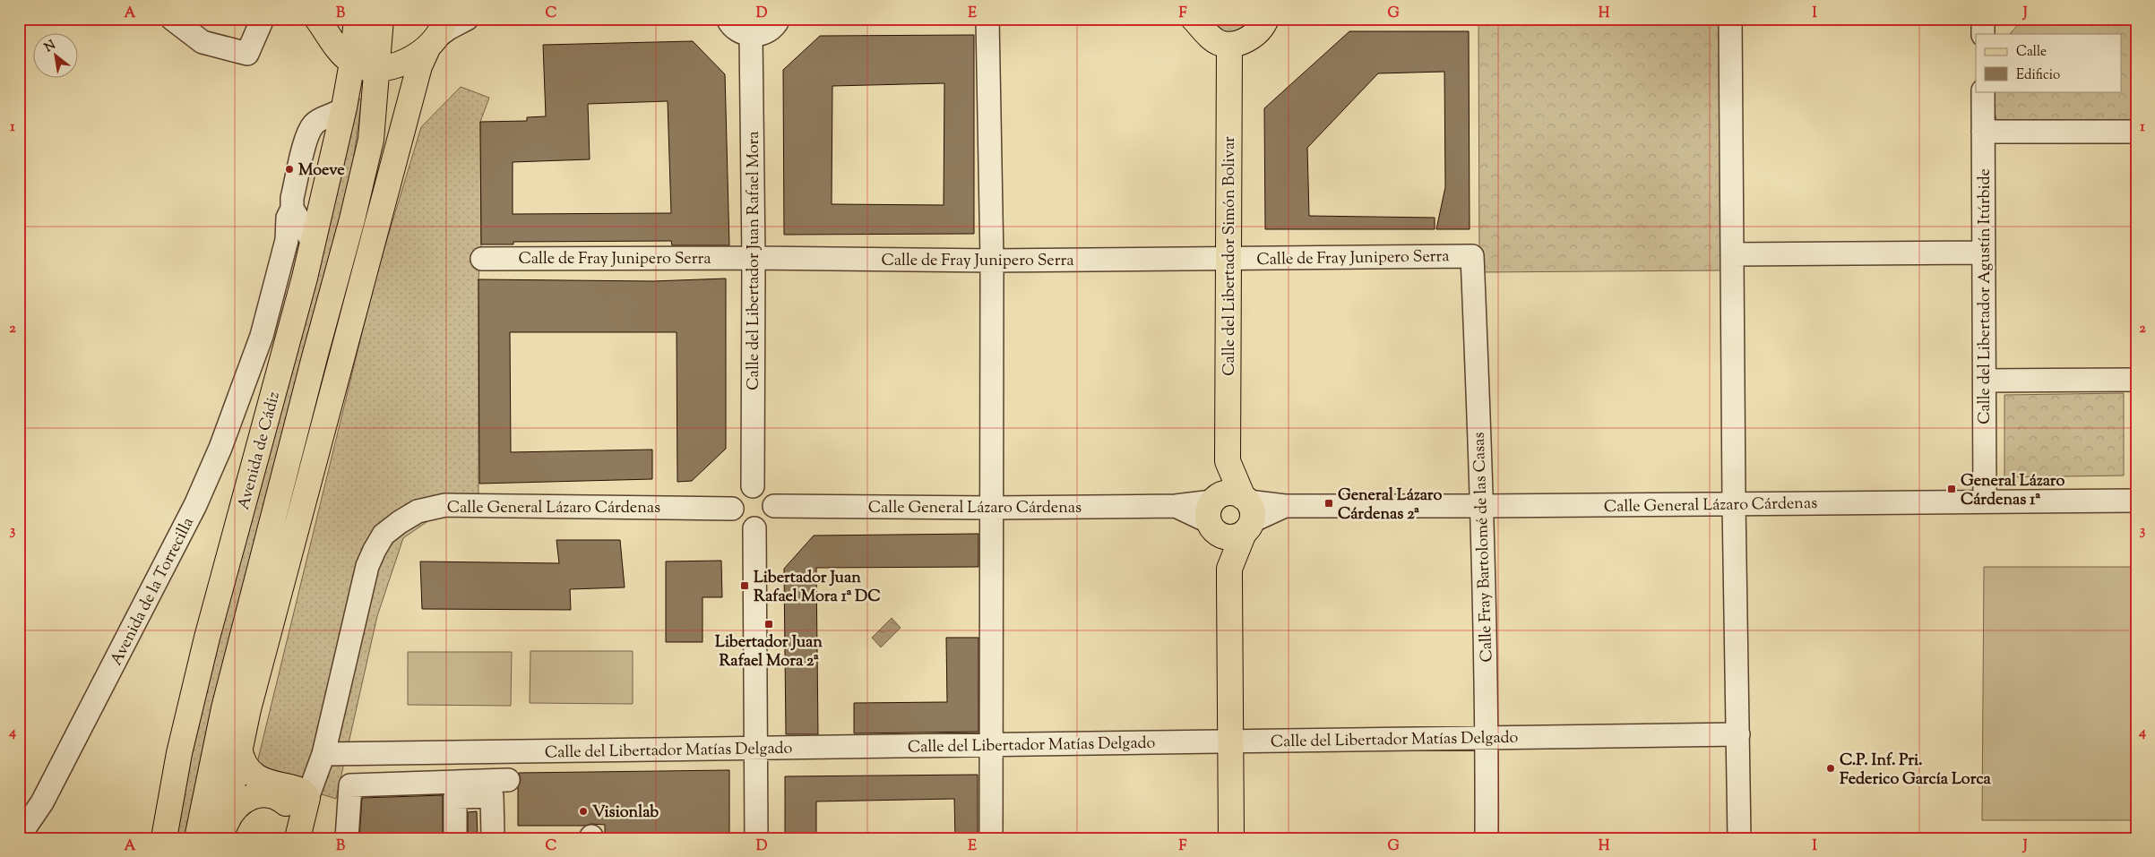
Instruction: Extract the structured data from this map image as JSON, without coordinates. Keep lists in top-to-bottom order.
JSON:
{
  "streets": {
    "main road": ["Calle del Libertador Simón Bolivar", "Avenida de Cádiz"],
    "street": [
      "Calle de Fray Junipero Serra",
      "Calle del Libertador Juan Rafael Mora",
      "Calle del Libertador Agustín Itúrbide",
      "Calle General Lázaro Cárdenas",
      "Calle Fray Bartolomé de las Casas",
      "Avenida de la Torrecilla",
      "Calle del Libertador Matías Delgado"
    ]
  },
  "crossings": [
    ["Calle del Libertador Simón Bolivar", "Calle de Fray Junipero Serra"],
    ["Calle del Libertador Simón Bolivar", "Calle General Lázaro Cárdenas"],
    ["Calle de Fray Junipero Serra", "Calle del Libertador Juan Rafael Mora"],
    ["Calle de Fray Junipero Serra", "Calle Fray Bartolomé de las Casas"],
    ["Calle del Libertador Juan Rafael Mora", "Calle General Lázaro Cárdenas"],
    ["Calle del Libertador Agustín Itúrbide", "Calle General Lázaro Cárdenas"],
    ["Calle General Lázaro Cárdenas", "Calle Fray Bartolomé de las Casas"],
    ["Calle General Lázaro Cárdenas", "Calle del Libertador Matías Delgado"],
    ["Calle Fray Bartolomé de las Casas", "Calle del Libertador Matías Delgado"]
  ],
  "places": {
    "other": ["Moeve", "C.P. Inf. Pri. Federico García Lorca", "Visionlab"],
    "transit": [
      "General Lázaro Cárdenas 1ª",
      "General Lázaro Cárdenas 2ª",
      "Libertador Juan Rafael Mora 1ª DC",
      "Libertador Juan Rafael Mora 2ª"
    ]
  },
  "legend": ["Calle", "Edificio"],
  "north": "top left",
  "grid": {
    "columns": [
      "A",
      "B",
      "C",
      "D",
      "E",
      "F",
      "G",
      "H",
      "I",
      "J"
    ],
    "rows": [
      "1",
      "2",
      "3",
      "4"
    ]
  }
}
